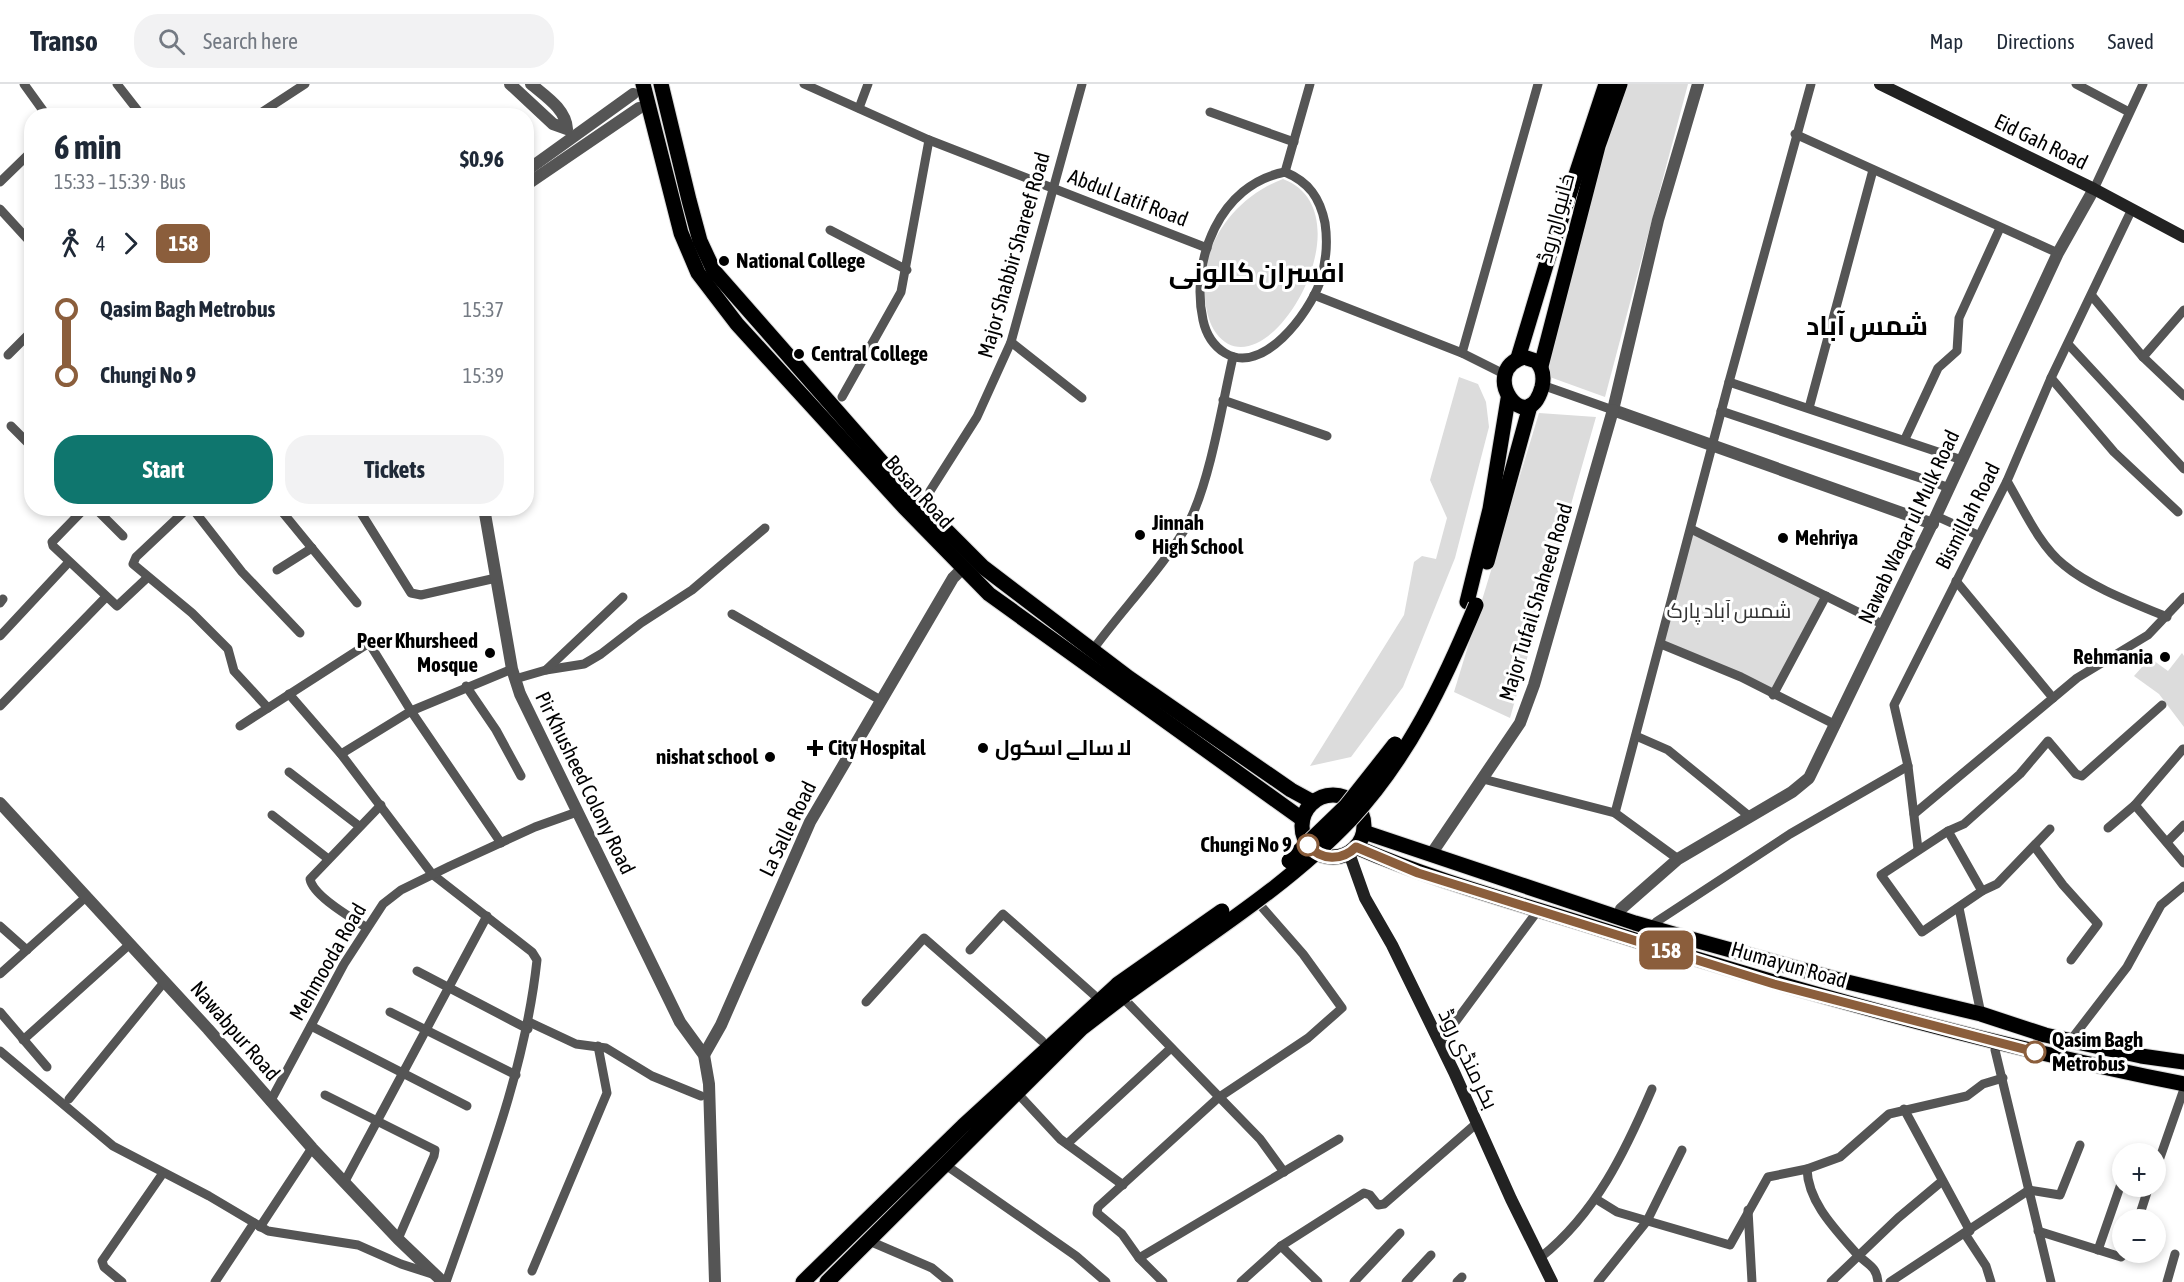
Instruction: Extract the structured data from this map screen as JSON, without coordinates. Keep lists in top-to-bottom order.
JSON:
{
  "streets": {
    "main road": [
      "Eid Gah Road",
      "خانیوال روڈ",
      "Bosan Road",
      "Humayun Road",
      "بکر منڈی روڈ"
    ],
    "street": [
      "Abdul Latif Road",
      "Major Shabbir Shareef Road",
      "Bismillah Road",
      "Nawab Waqar ul Mulk Road",
      "Major Tufail Shaheed Road",
      "Pir Khusheed Colony Road",
      "La Salle Road",
      "Mehmooda Road",
      "Nawabpur Road"
    ]
  },
  "crossings": [
    ["Eid Gah Road", "Bismillah Road"],
    ["Eid Gah Road", "Nawab Waqar ul Mulk Road"],
    ["Abdul Latif Road", "Major Shabbir Shareef Road"],
    ["Bosan Road", "La Salle Road"],
    ["Bosan Road", "Humayun Road"],
    ["Bosan Road", "بکر منڈی روڈ"],
    ["Major Tufail Shaheed Road", "Humayun Road"],
    ["Pir Khusheed Colony Road", "La Salle Road"],
    ["Pir Khusheed Colony Road", "Mehmooda Road"],
    ["Mehmooda Road", "Nawabpur Road"],
    ["Humayun Road", "بکر منڈی روڈ"]
  ],
  "districts": ["افسران کالونی", "شمس آباد"],
  "parks": ["شمس آباد پارک"],
  "places": {
    "other": [
      "National College",
      "Central College",
      "Jinnah High School",
      "Mehriya",
      "Peer Khursheed Mosque",
      "Rehmania",
      "لا سالے اسکول",
      "nishat school",
      "Chungi No 9",
      "Qasim Bagh Metrobus"
    ],
    "health": ["City Hospital"]
  },
  "lines": ["bus line 158"],
  "page": {
    "header": "Transo",
    "search": "Search here",
    "nav": ["Map", "Directions", "Saved"],
    "on_map": "158",
    "heading": ["6 min", "15:33 – 15:39 · Bus", "$0.96"],
    "legs": ["4", "158"],
    "list": [
      {
        "name": "Qasim Bagh Metrobus",
        "value": "15:37"
      },
      {
        "name": "Chungi No 9",
        "value": "15:39"
      }
    ],
    "buttons": ["Start", "Tickets"],
    "map_buttons": ["+", "−"]
  }
}
